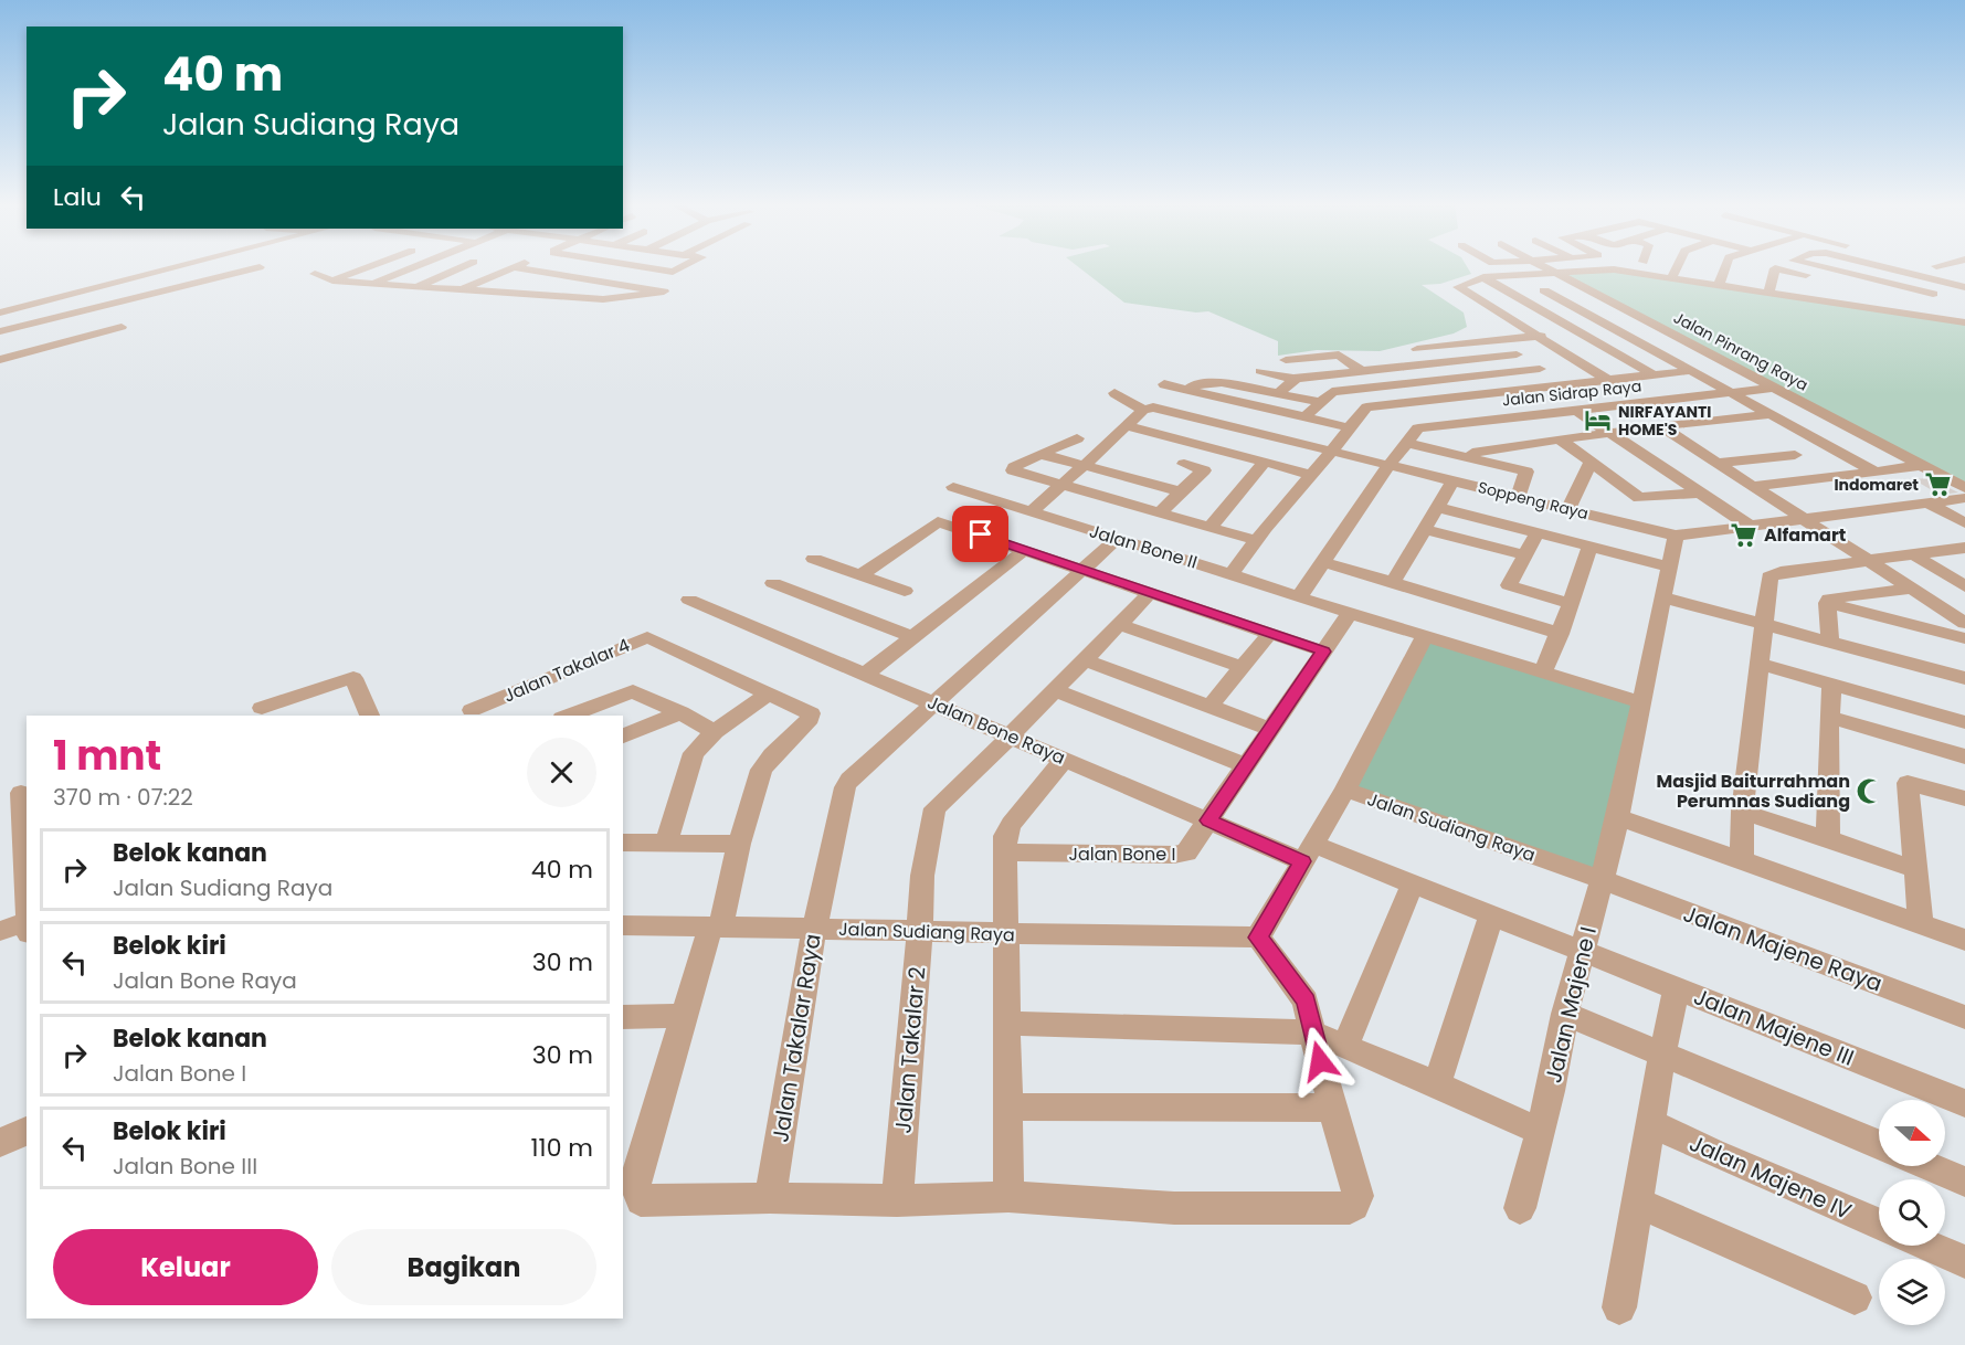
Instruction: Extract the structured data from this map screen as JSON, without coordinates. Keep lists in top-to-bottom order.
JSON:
{
  "streets": {
    "street": [
      "Jalan Pinrang Raya",
      "Jalan Sidrap Raya",
      "Soppeng Raya",
      "Jalan Bone II",
      "Jalan Takalar 4",
      "Jalan Bone Raya",
      "Jalan Sudiang Raya",
      "Jalan Bone I",
      "Jalan Majene Raya",
      "Jalan Majene I",
      "Jalan Majene III",
      "Jalan Takalar Raya",
      "Jalan Takalar 2",
      "Jalan Majene IV"
    ]
  },
  "crossings": [
    ["Jalan Pinrang Raya", "Jalan Sidrap Raya"],
    ["Jalan Sidrap Raya", "Soppeng Raya"],
    ["Jalan Sidrap Raya", "Jalan Bone II"],
    ["Jalan Bone II", "Jalan Bone I"],
    ["Jalan Bone II", "Jalan Takalar Raya"],
    ["Jalan Bone Raya", "Jalan Sudiang Raya"],
    ["Jalan Bone Raya", "Jalan Bone I"],
    ["Jalan Bone Raya", "Jalan Majene III"],
    ["Jalan Bone Raya", "Jalan Takalar Raya"],
    ["Jalan Bone Raya", "Jalan Takalar 2"],
    ["Jalan Sudiang Raya", "Jalan Majene Raya"],
    ["Jalan Sudiang Raya", "Jalan Majene I"],
    ["Jalan Sudiang Raya", "Jalan Takalar Raya"],
    ["Jalan Sudiang Raya", "Jalan Takalar 2"],
    ["Jalan Majene Raya", "Jalan Majene I"],
    ["Jalan Majene I", "Jalan Majene III"]
  ],
  "places": {
    "hotel": ["NIRFAYANTI HOME'S"],
    "supermarket": ["Indomaret", "Alfamart"],
    "mosque": ["Masjid Baiturrahman Perumnas Sudiang"]
  },
  "north": "right",
  "page": {
    "turn": ["40 m", "Jalan Sudiang Raya"],
    "then": "Lalu",
    "heading": ["1 mnt", "370 m · 07:22"],
    "list": [
      {
        "name": "Belok kanan",
        "note": "Jalan Sudiang Raya",
        "value": "40 m"
      },
      {
        "name": "Belok kiri",
        "note": "Jalan Bone Raya",
        "value": "30 m"
      },
      {
        "name": "Belok kanan",
        "note": "Jalan Bone I",
        "value": "30 m"
      },
      {
        "name": "Belok kiri",
        "note": "Jalan Bone III",
        "value": "110 m"
      }
    ],
    "buttons": ["Keluar", "Bagikan"]
  }
}
